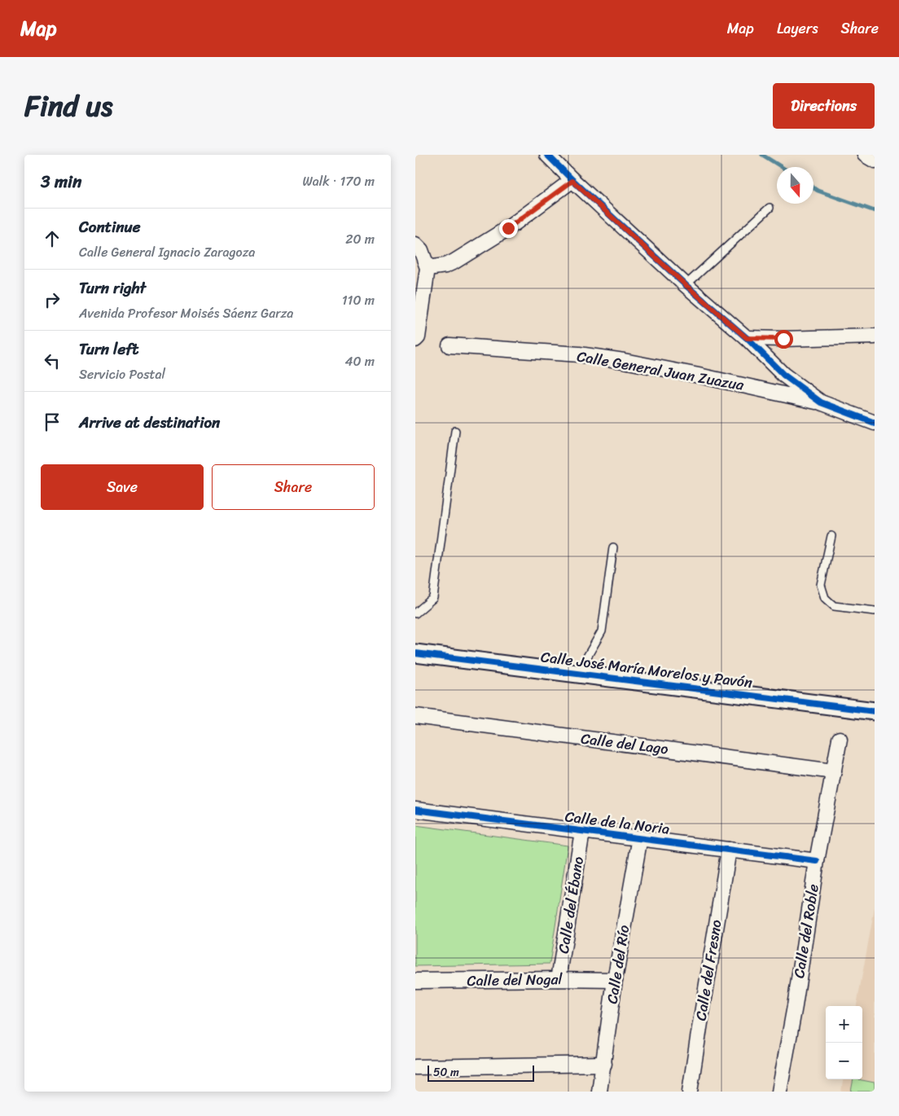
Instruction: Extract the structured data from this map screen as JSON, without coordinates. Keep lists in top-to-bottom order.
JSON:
{
  "streets": {
    "street": [
      "Calle General Juan Zuazua",
      "Calle José María Morelos y Pavón",
      "Calle del Lago",
      "Calle de la Noria",
      "Calle del Ébano",
      "Calle del Roble",
      "Calle del Río",
      "Calle del Fresno",
      "Calle del Nogal"
    ]
  },
  "crossings": [
    ["Calle del Lago", "Calle del Roble"],
    ["Calle de la Noria", "Calle del Ébano"],
    ["Calle de la Noria", "Calle del Roble"],
    ["Calle de la Noria", "Calle del Río"],
    ["Calle de la Noria", "Calle del Fresno"],
    ["Calle del Ébano", "Calle del Nogal"],
    ["Calle del Río", "Calle del Nogal"]
  ],
  "scale_bar": "50 m",
  "north": "bottom",
  "page": {
    "header": "Map",
    "nav": ["Map", "Layers", "Share"],
    "title": "Find us",
    "buttons": [
      "Directions",
      ["Save", "Share"]
    ],
    "heading": ["3 min", "Walk · 170 m"],
    "list": [
      ["Continue", "Calle General Ignacio Zaragoza", "20 m"],
      ["Turn right", "Avenida Profesor Moisés Sáenz Garza", "110 m"],
      ["Turn left", "Servicio Postal", "40 m"],
      "Arrive at destination"
    ],
    "map_buttons": ["+", "−"],
    "scale": "50 m"
  }
}
